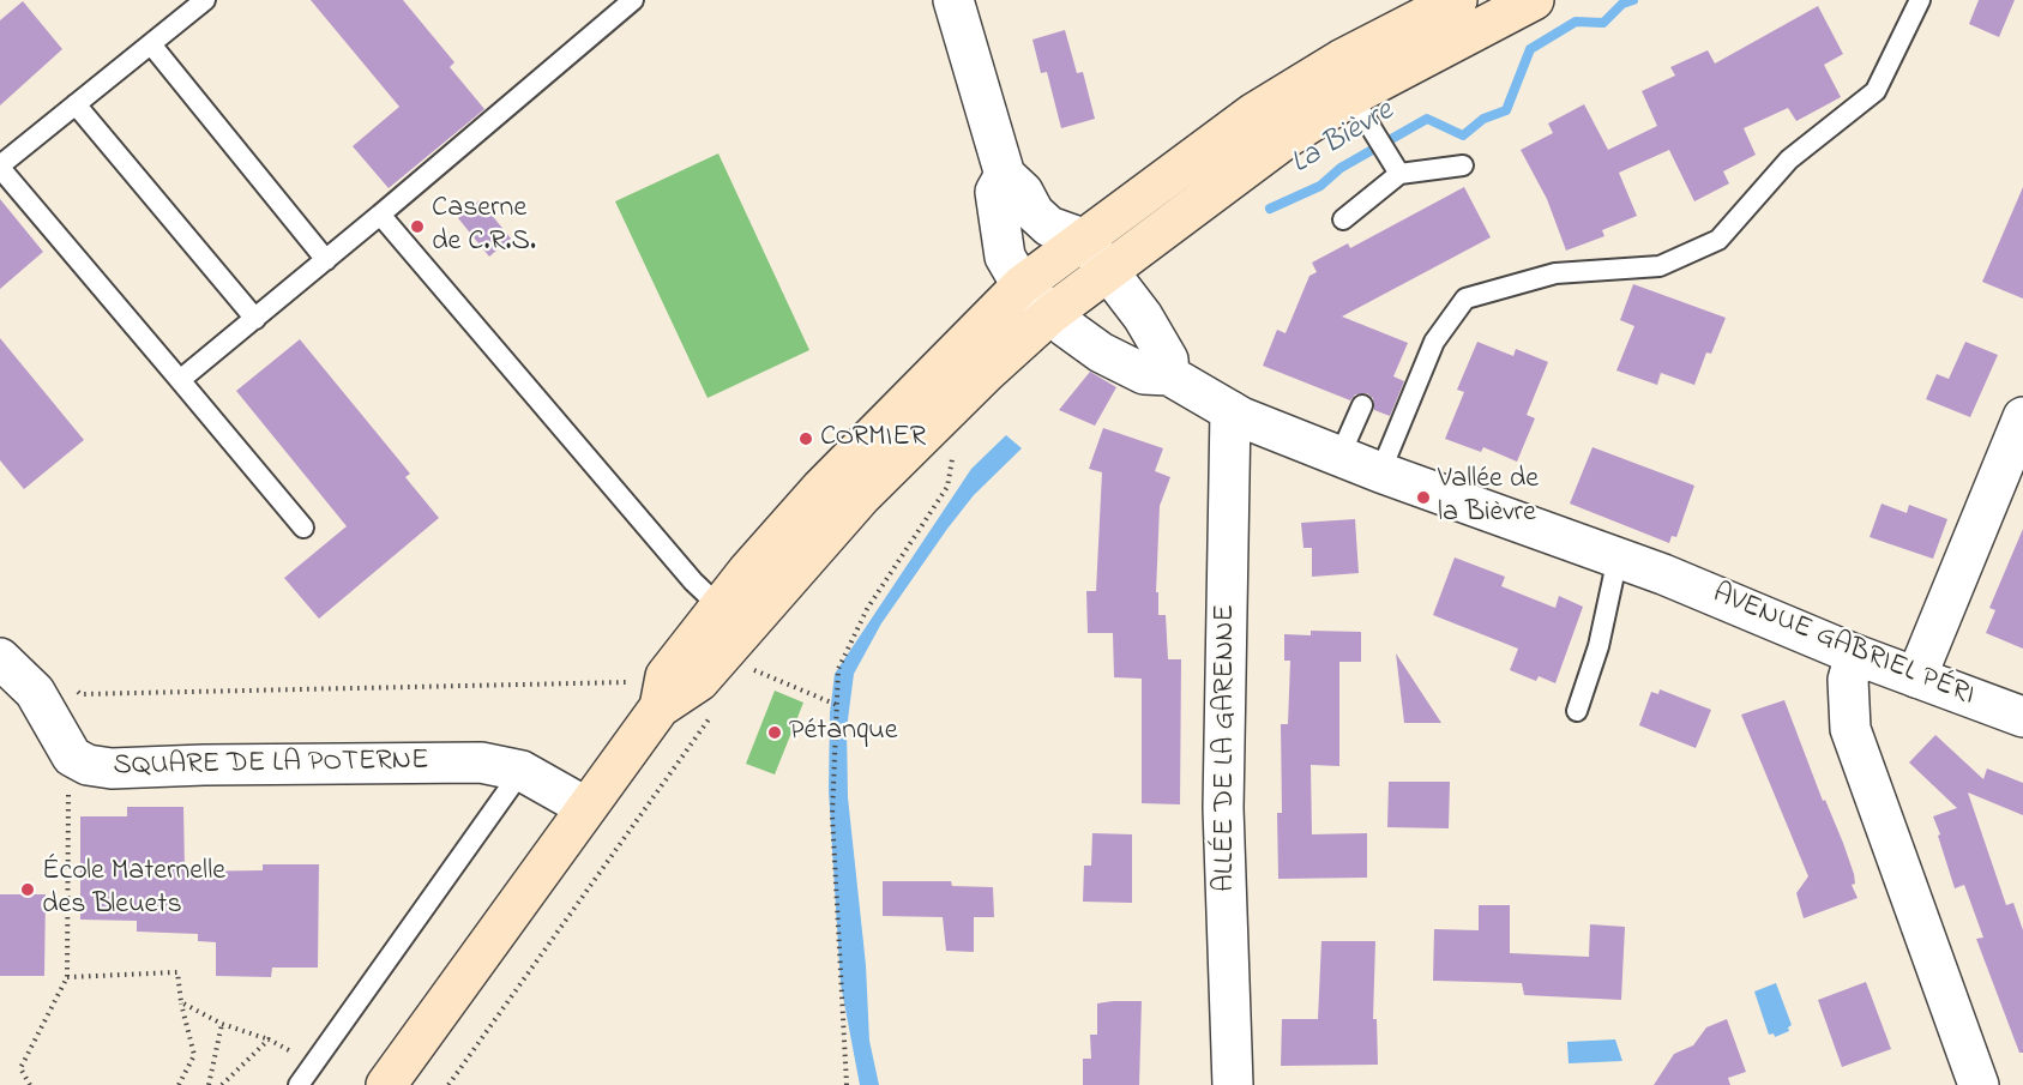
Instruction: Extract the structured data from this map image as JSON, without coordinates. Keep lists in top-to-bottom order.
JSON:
{
  "streets": {
    "street": ["AVENUE GABRIEL PÉRI", "ALLÉE DE LA GARENNE", "SQUARE DE LA POTERNE"]
  },
  "crossings": [
    ["AVENUE GABRIEL PÉRI", "ALLÉE DE LA GARENNE"]
  ],
  "water": ["La Bièvre"],
  "places": [
    "Caserne de C.R.S.",
    "CORMIER",
    "Vallée de la Bièvre",
    "Pétanque",
    "École Maternelle des Bleuets"
  ]
}
